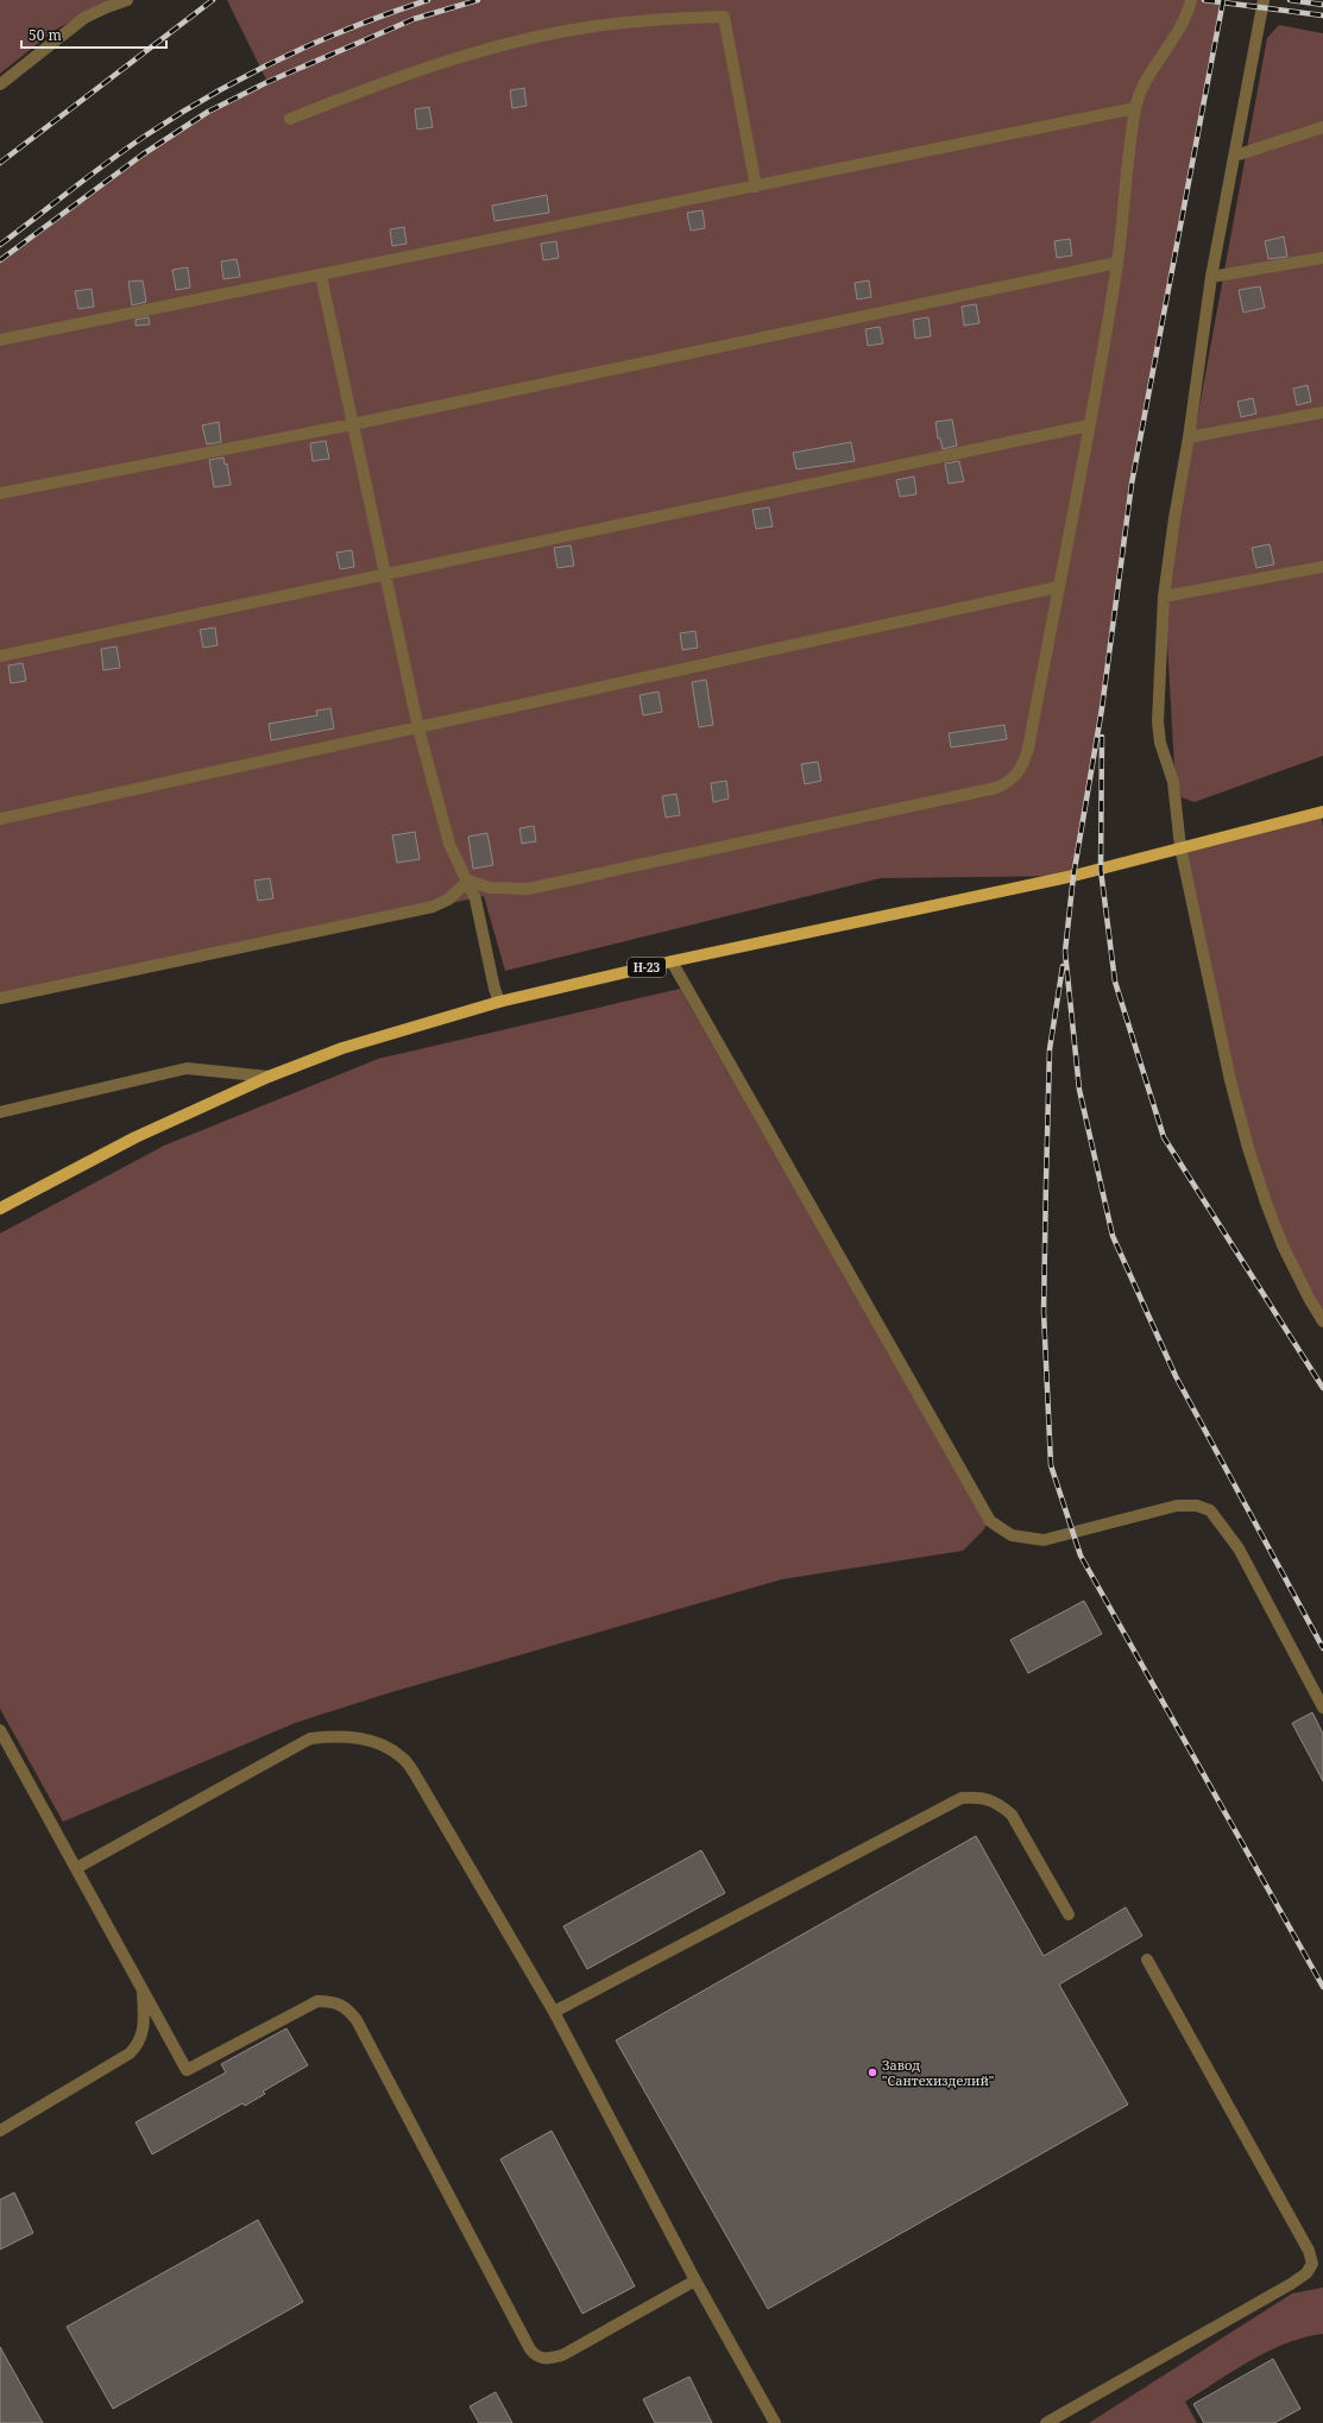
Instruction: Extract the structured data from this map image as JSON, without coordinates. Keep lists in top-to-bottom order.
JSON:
{
  "streets": {
    "main road": ["Н-23"]
  },
  "places": ["Завод \"Сантехизделий\""],
  "scale_bar": "50 m"
}
